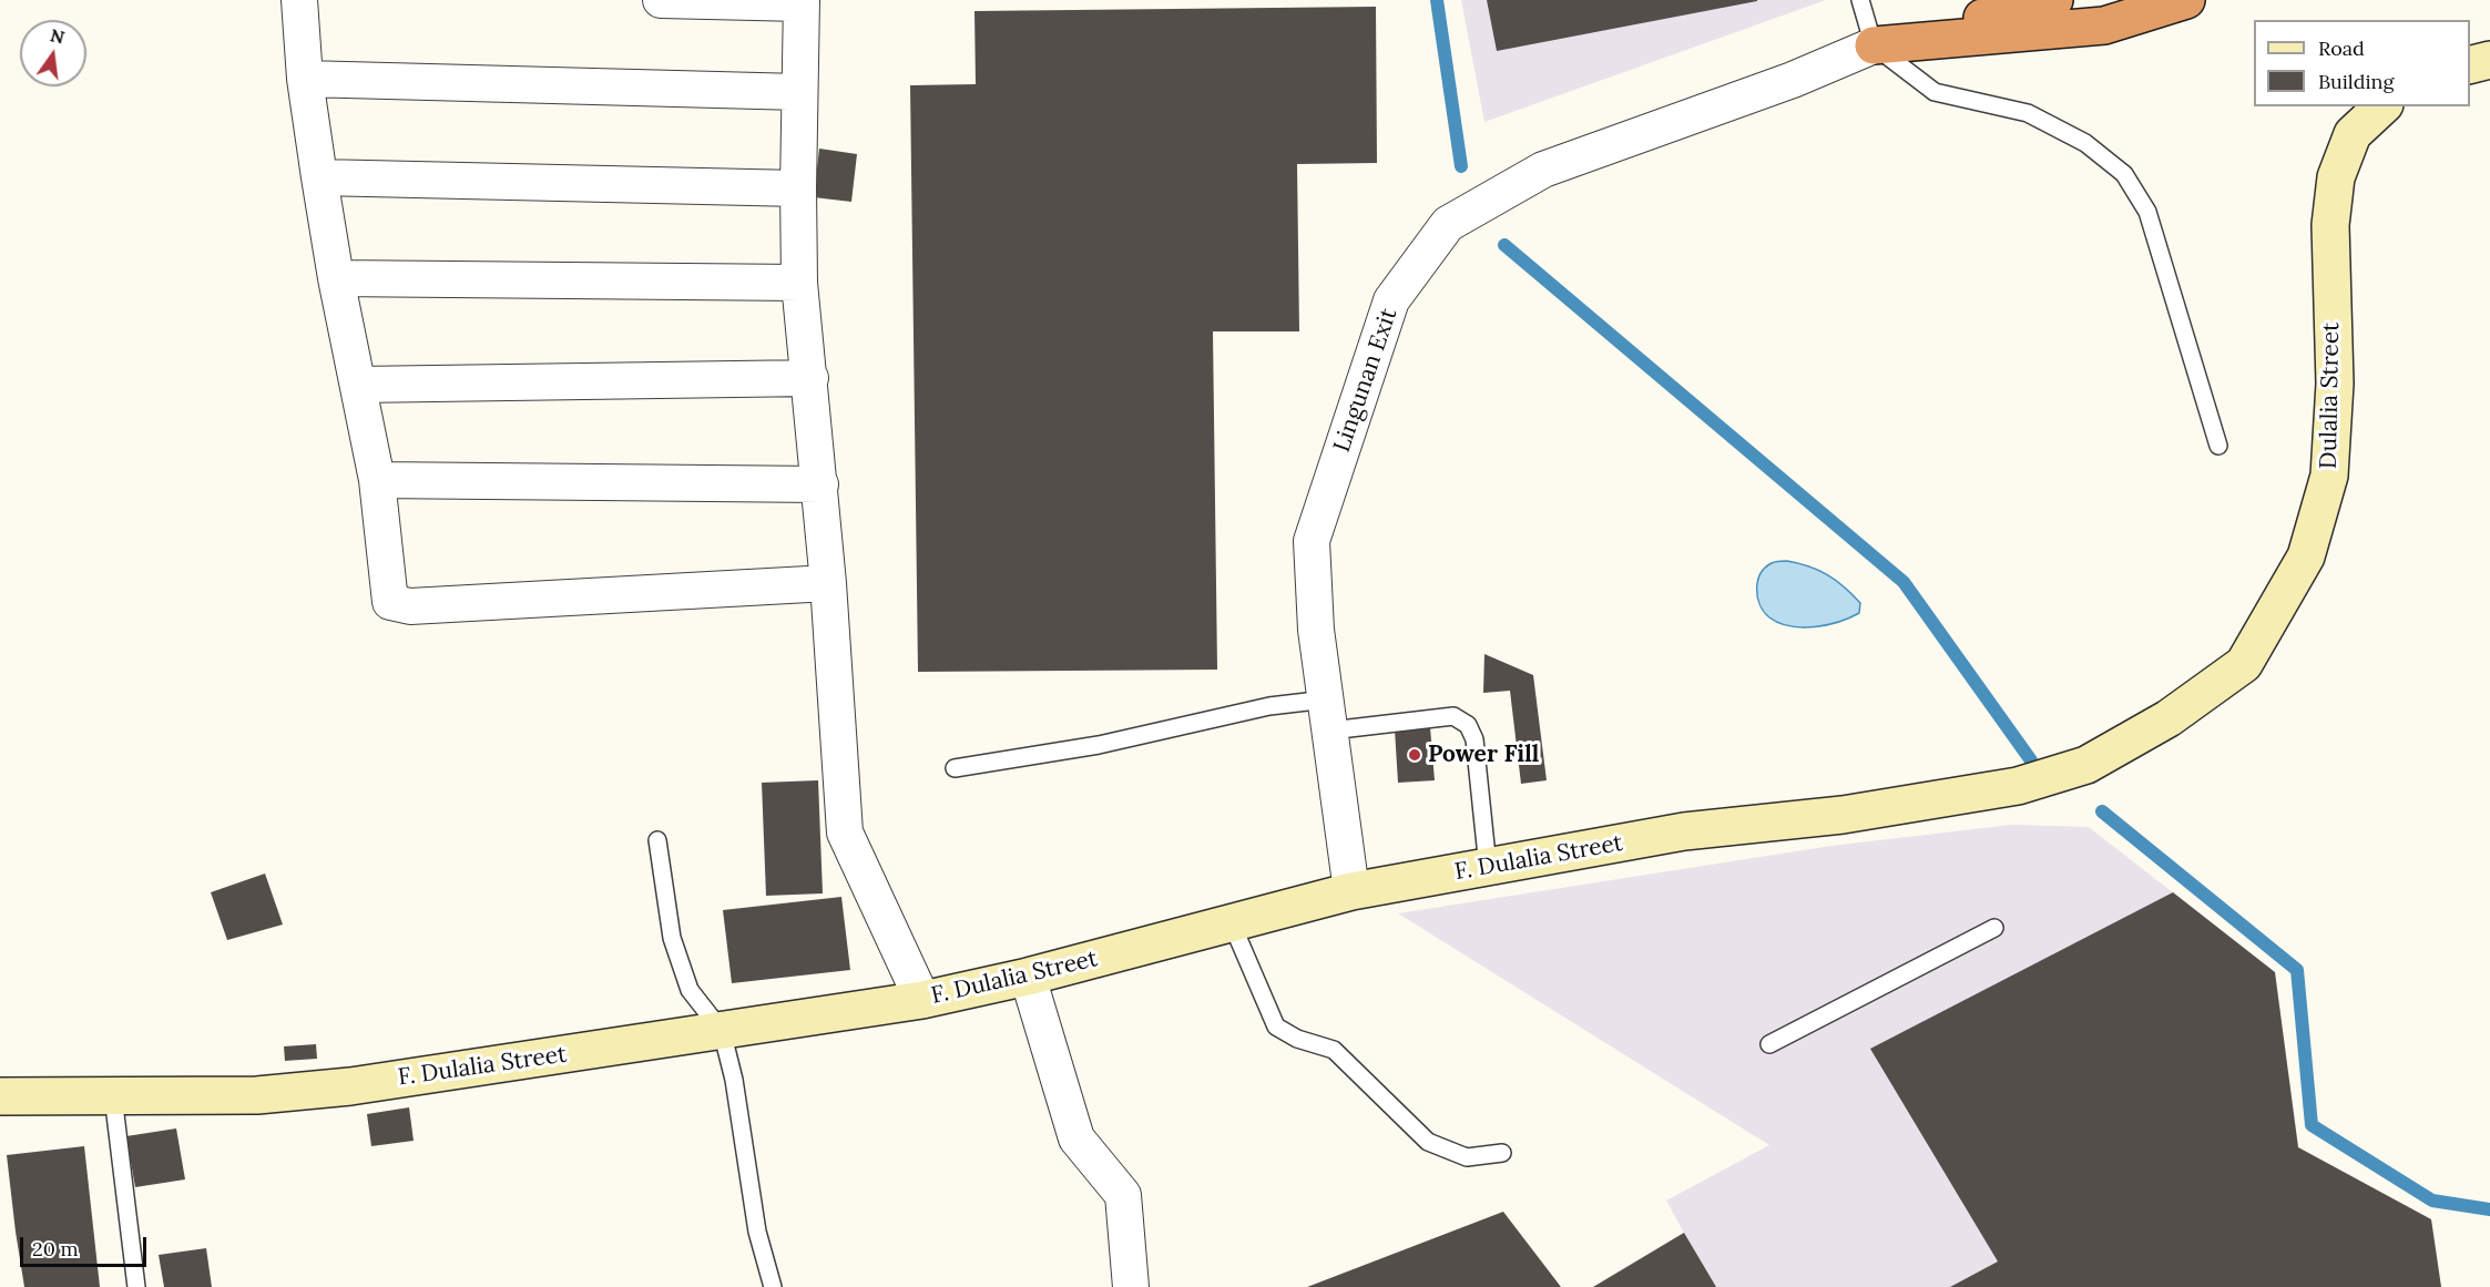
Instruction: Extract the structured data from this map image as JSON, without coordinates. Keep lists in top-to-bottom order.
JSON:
{
  "streets": {
    "street": ["Lingunan Exit", "Dulalia Street", "F. Dulalia Street"]
  },
  "crossings": [
    ["Lingunan Exit", "F. Dulalia Street"],
    ["Dulalia Street", "F. Dulalia Street"]
  ],
  "places": ["Power Fill"],
  "legend": ["Road", "Building"],
  "scale_bar": "20 m",
  "north": "top"
}
